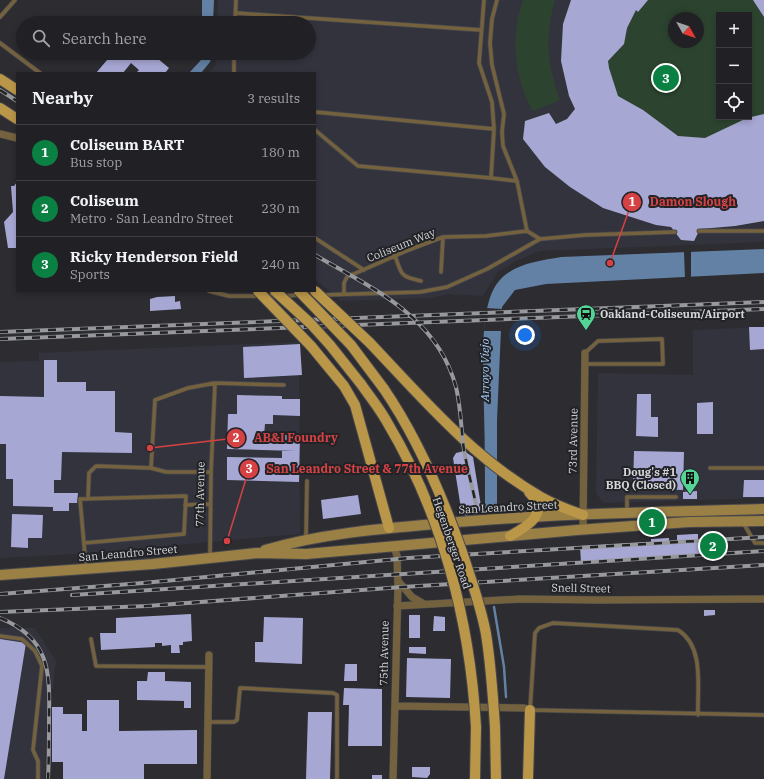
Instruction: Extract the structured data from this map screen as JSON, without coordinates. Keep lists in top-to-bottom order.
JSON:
{
  "streets": {
    "main road": ["San Leandro Street", "Hegenberger Road", "75th Avenue"],
    "street": ["73rd Avenue", "Snell Street"],
    "lane": ["Coliseum Way", "77th Avenue"]
  },
  "crossings": [
    ["73rd Avenue", "San Leandro Street"],
    ["77th Avenue", "San Leandro Street"],
    ["San Leandro Street", "75th Avenue"],
    ["Snell Street", "75th Avenue"]
  ],
  "water": ["Arroyo Viejo"],
  "places": {
    "other": ["Damon Slough", "AB&I Foundry", "San Leandro Street & 77th Avenue"],
    "station": ["Oakland-Coliseum/Airport"],
    "building": ["Doug's #1 BBQ (Closed)"]
  },
  "north": "bottom right",
  "page": {
    "map_buttons": ["+", "−"],
    "search": "Search here",
    "pins": ["3", "1", "2"],
    "heading": ["Nearby", "3 results"],
    "list": [
      {
        "mark": "1",
        "name": "Coliseum BART",
        "note": "Bus stop",
        "value": "180 m"
      },
      {
        "mark": "2",
        "name": "Coliseum",
        "note": "Metro · San Leandro Street",
        "value": "230 m"
      },
      {
        "mark": "3",
        "name": "Ricky Henderson Field",
        "note": "Sports",
        "value": "240 m"
      }
    ]
  }
}
